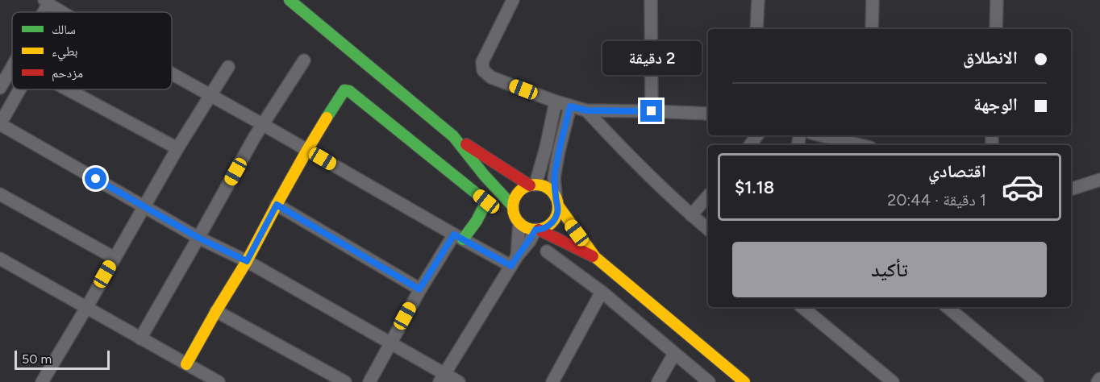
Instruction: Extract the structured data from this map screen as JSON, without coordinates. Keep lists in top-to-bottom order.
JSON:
{
  "legend": ["سالك", "بطيء", "مزدحم"],
  "scale_bar": "50 m",
  "page": {
    "banner": ["الانطلاق", "الوجهة"],
    "bubble": "2 دقيقة",
    "list": [
      {
        "name": "اقتصادي",
        "note": "1 دقيقة · 20:44",
        "value": "$1.18"
      }
    ],
    "buttons": "تأكيد",
    "scale": "50 m"
  }
}
